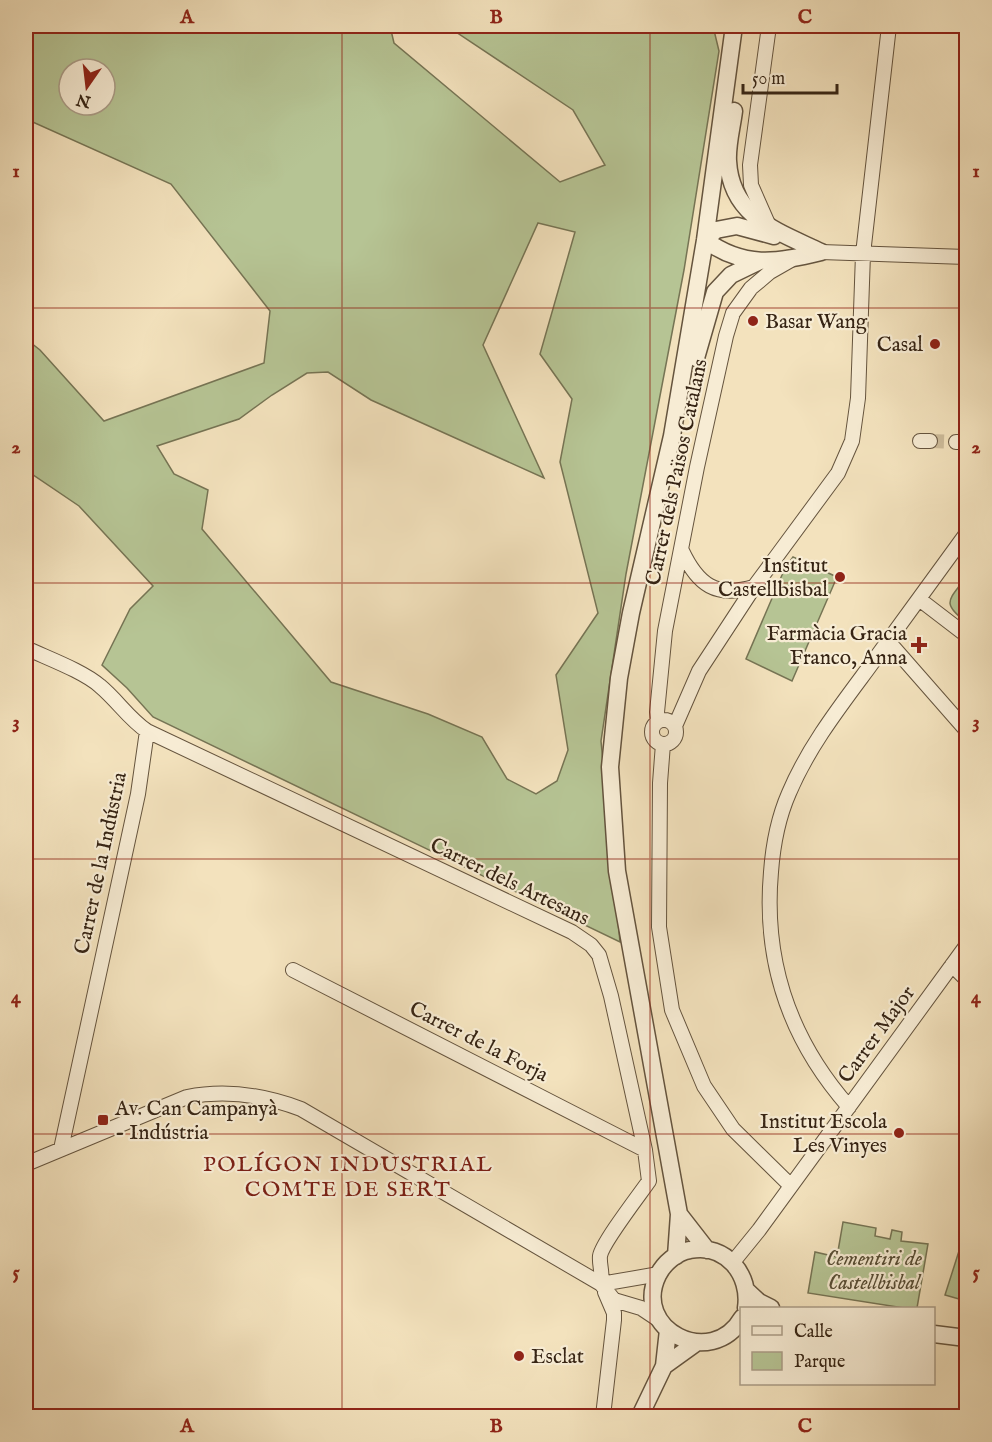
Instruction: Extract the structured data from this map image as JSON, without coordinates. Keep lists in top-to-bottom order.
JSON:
{
  "streets": {
    "street": [
      "Carrer dels Països Catalans",
      "Carrer de la Indústria",
      "Carrer dels Artesans",
      "Carrer Major",
      "Carrer de la Forja"
    ]
  },
  "crossings": [
    ["Carrer de la Indústria", "Carrer dels Artesans"],
    ["Carrer dels Artesans", "Carrer de la Forja"]
  ],
  "districts": ["POLÍGON INDUSTRIAL COMTE DE SERT"],
  "parks": ["Cementiri de Castellbisbal"],
  "places": {
    "other": [
      "Basar Wang",
      "Casal",
      "Institut Castellbisbal",
      "Institut Escola Les Vinyes",
      "Esclat"
    ],
    "health": ["Farmàcia Gracia Franco, Anna"],
    "transit": ["Av. Can Campanyà - Indústria"]
  },
  "legend": ["Calle", "Parque"],
  "scale_bar": "50 m",
  "north": "bottom",
  "grid": {
    "columns": ["A", "B", "C"],
    "rows": [
      "1",
      "2",
      "3",
      "4",
      "5"
    ]
  }
}
